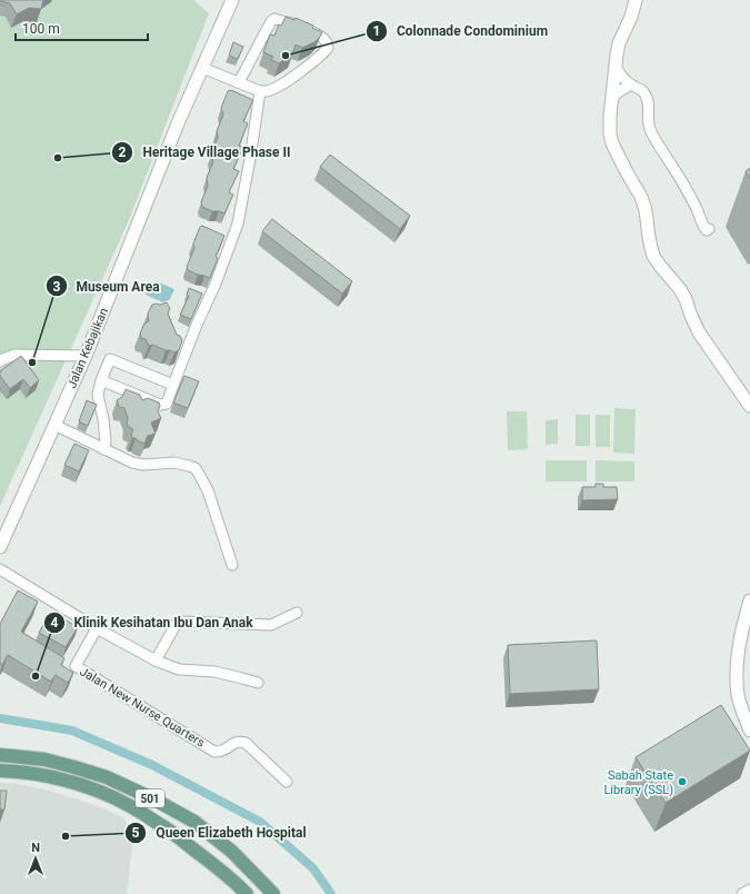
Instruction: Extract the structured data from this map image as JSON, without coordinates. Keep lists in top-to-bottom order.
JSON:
{
  "streets": {
    "main road": ["501"],
    "street": ["Jalan Kebajikan", "Jalan New Nurse Quarters"]
  },
  "places": [
    "Colonnade Condominium",
    "Heritage Village Phase II",
    "Museum Area",
    "Klinik Kesihatan Ibu Dan Anak",
    "Sabah State Library (SSL)",
    "Queen Elizabeth Hospital"
  ],
  "scale_bar": "100 m",
  "north": "top"
}
